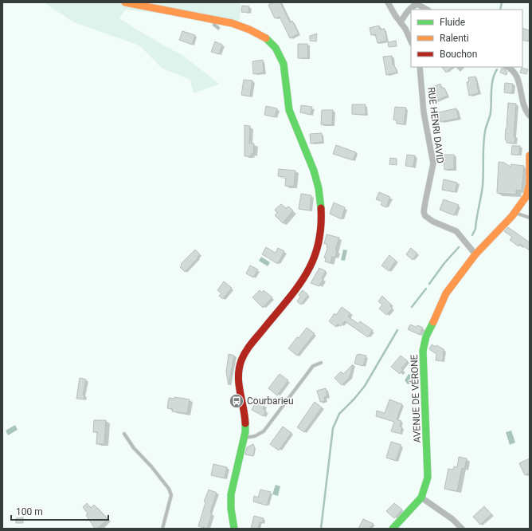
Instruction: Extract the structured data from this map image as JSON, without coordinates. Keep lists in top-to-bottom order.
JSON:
{
  "streets": {
    "street": ["RUE HENRI DAVID", "AVENUE DE VÉRONE"]
  },
  "crossings": [
    ["RUE HENRI DAVID", "AVENUE DE VÉRONE"]
  ],
  "places": {
    "bus stop": ["Courbarieu"]
  },
  "legend": ["Fluide", "Ralenti", "Bouchon"],
  "scale_bar": "100 m"
}
